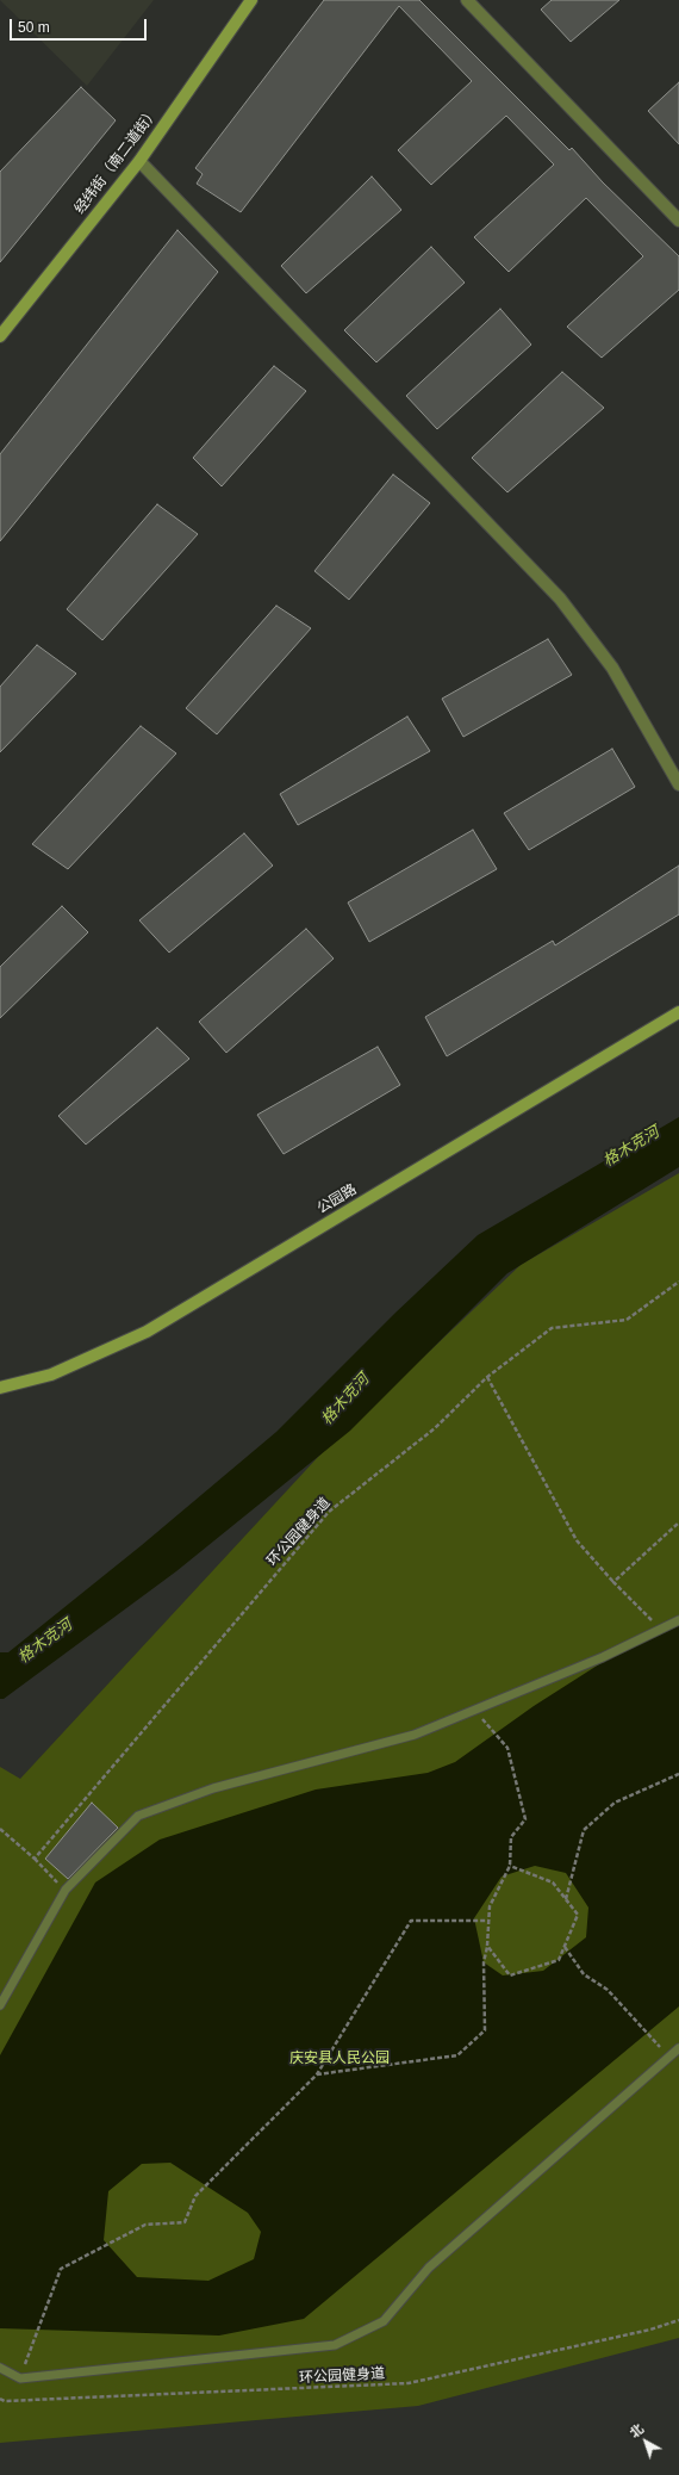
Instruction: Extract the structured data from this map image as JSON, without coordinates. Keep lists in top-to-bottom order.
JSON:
{
  "streets": {
    "street": ["经纬街（南二道街）", "公园路"],
    "path": ["环公园健身道"]
  },
  "water": ["格木克河"],
  "parks": ["庆安县人民公园"],
  "scale_bar": "50 m",
  "north": "top left"
}
